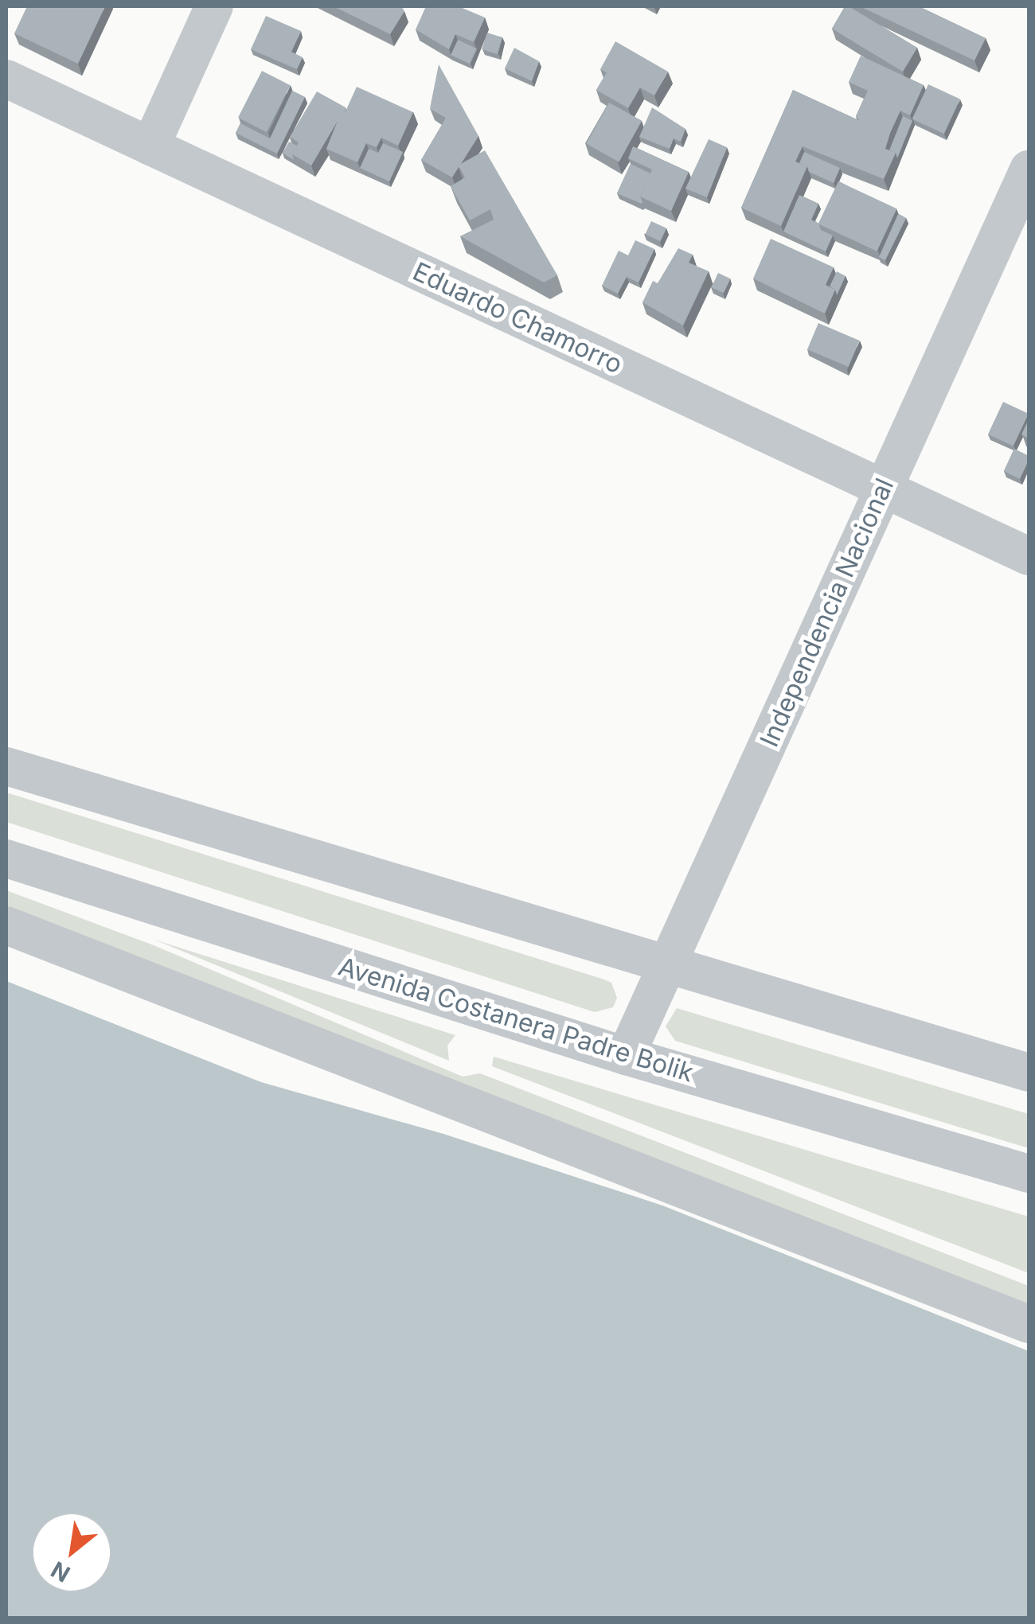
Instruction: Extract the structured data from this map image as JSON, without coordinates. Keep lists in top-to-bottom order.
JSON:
{
  "streets": {
    "street": ["Eduardo Chamorro", "Independencia Nacional", "Avenida Costanera Padre Bolik"]
  },
  "crossings": [
    ["Eduardo Chamorro", "Independencia Nacional"],
    ["Independencia Nacional", "Avenida Costanera Padre Bolik"]
  ],
  "north": "bottom left"
}
